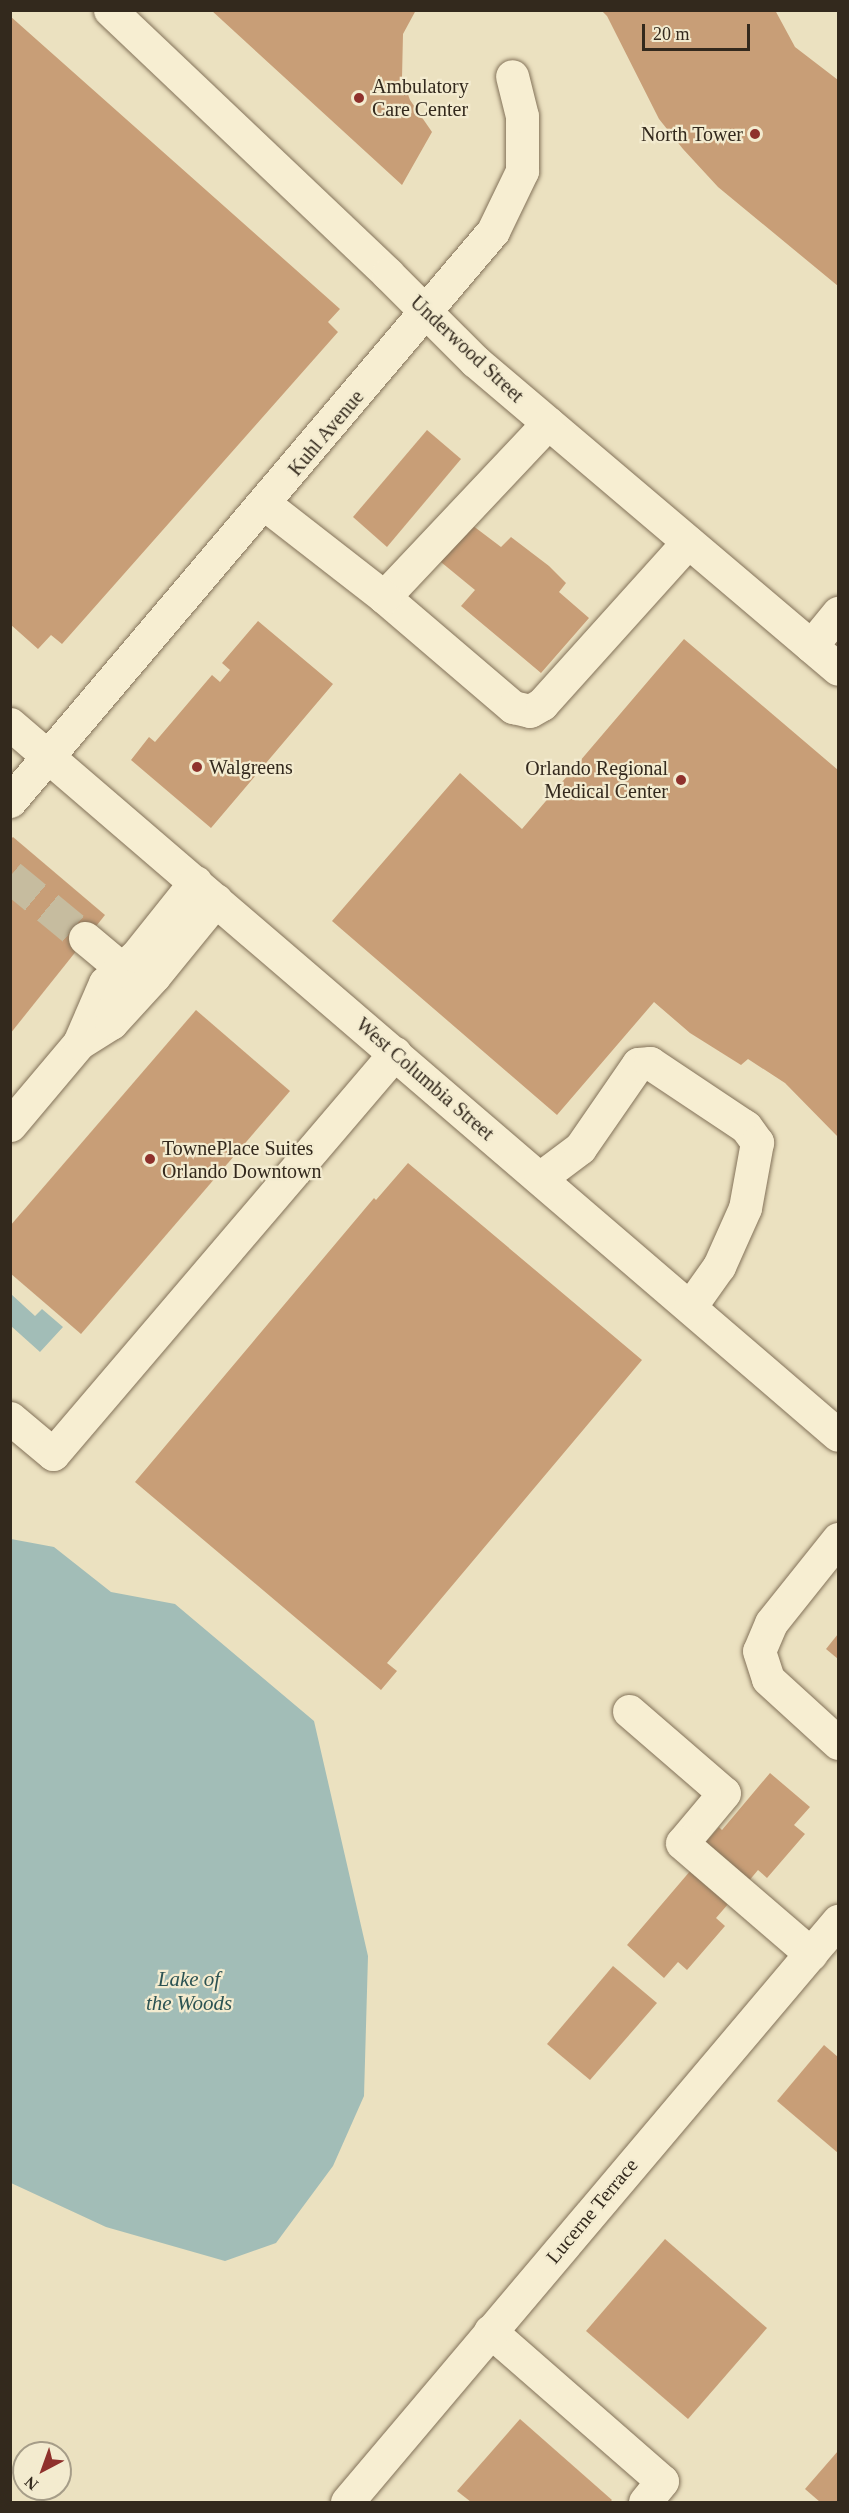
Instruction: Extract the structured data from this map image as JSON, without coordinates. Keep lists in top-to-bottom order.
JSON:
{
  "streets": {
    "street": [
      "Underwood Street",
      "Kuhl Avenue",
      "West Columbia Street",
      "Lucerne Terrace"
    ]
  },
  "crossings": [
    ["Underwood Street", "Kuhl Avenue"],
    ["Kuhl Avenue", "West Columbia Street"]
  ],
  "water": ["Lake of the Woods"],
  "places": [
    "Ambulatory Care Center",
    "North Tower",
    "Walgreens",
    "Orlando Regional Medical Center",
    "TownePlace Suites Orlando Downtown"
  ],
  "scale_bar": "20 m",
  "north": "bottom left"
}
